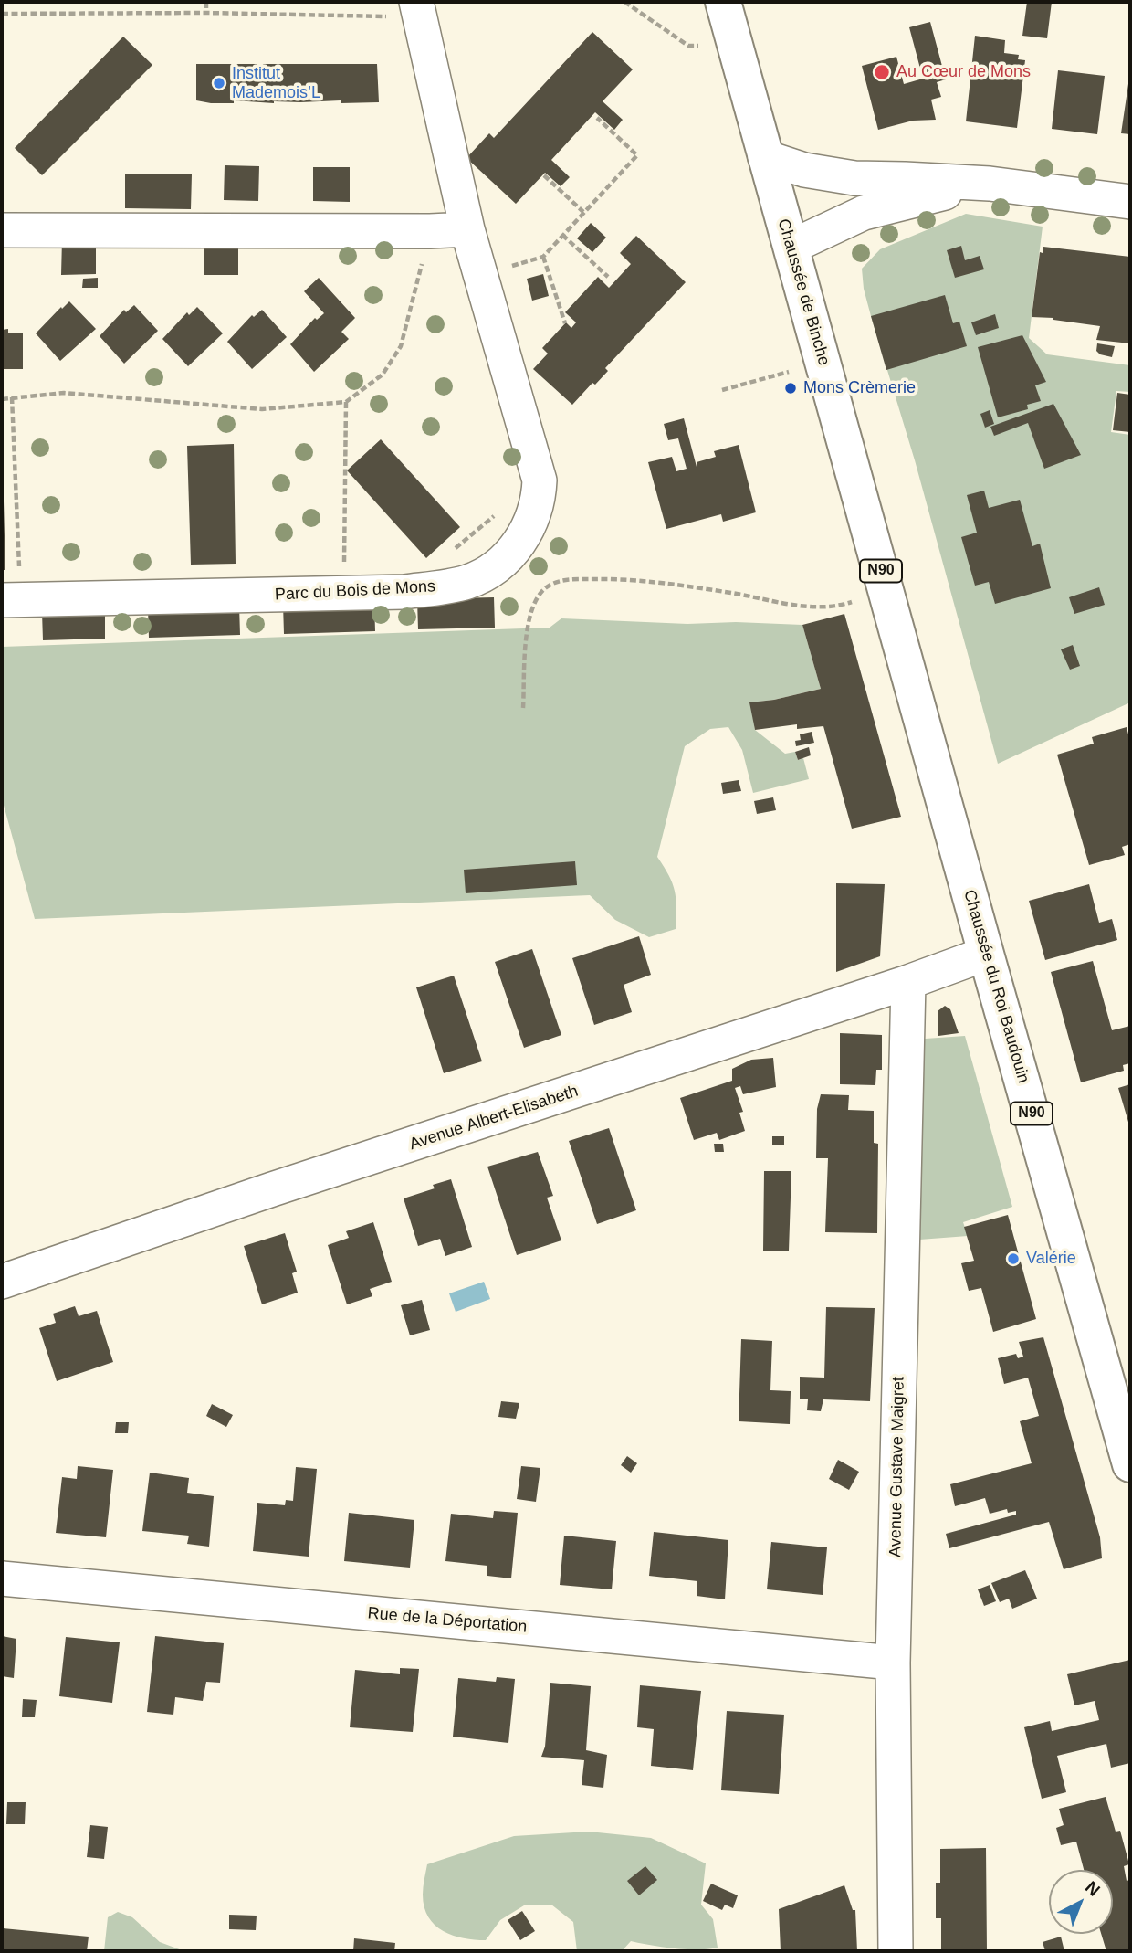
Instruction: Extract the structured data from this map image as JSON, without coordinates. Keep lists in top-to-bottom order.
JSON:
{
  "streets": {
    "main road": ["Chaussée de Binche", "N90", "Chaussée du Roi Baudouin"],
    "street": [
      "Parc du Bois de Mons",
      "Avenue Albert-Elisabeth",
      "Avenue Gustave Maigret",
      "Rue de la Déportation"
    ]
  },
  "crossings": [
    ["Chaussée de Binche", "Chaussée du Roi Baudouin"],
    ["Chaussée du Roi Baudouin", "Avenue Albert-Elisabeth"],
    ["Avenue Albert-Elisabeth", "Avenue Gustave Maigret"],
    ["Avenue Gustave Maigret", "Rue de la Déportation"]
  ],
  "places": [
    "Au Cœur de Mons",
    "Institut Mademois’L",
    "Mons Crèmerie",
    "Valérie"
  ],
  "north": "top right"
}
